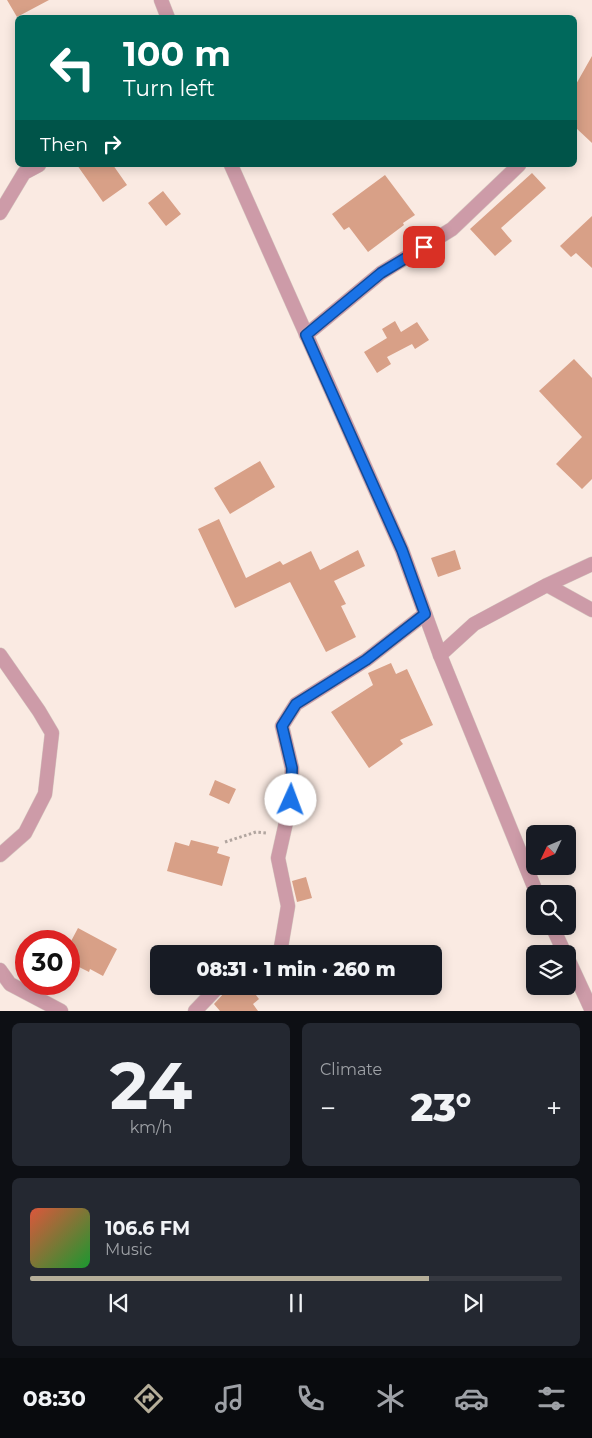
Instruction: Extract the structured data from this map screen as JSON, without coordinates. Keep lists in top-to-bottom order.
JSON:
{
  "north": "bottom left",
  "page": {
    "turn": ["100 m", "Turn left"],
    "then": "Then",
    "limit": "30",
    "trip": "08:31 · 1 min · 260 m",
    "tile": [
      ["24", "km/h"],
      "Climate"
    ],
    "heat": ["−", "23°", "+"],
    "song": ["106.6 FM", "Music"],
    "tabs": "08:30"
  }
}
